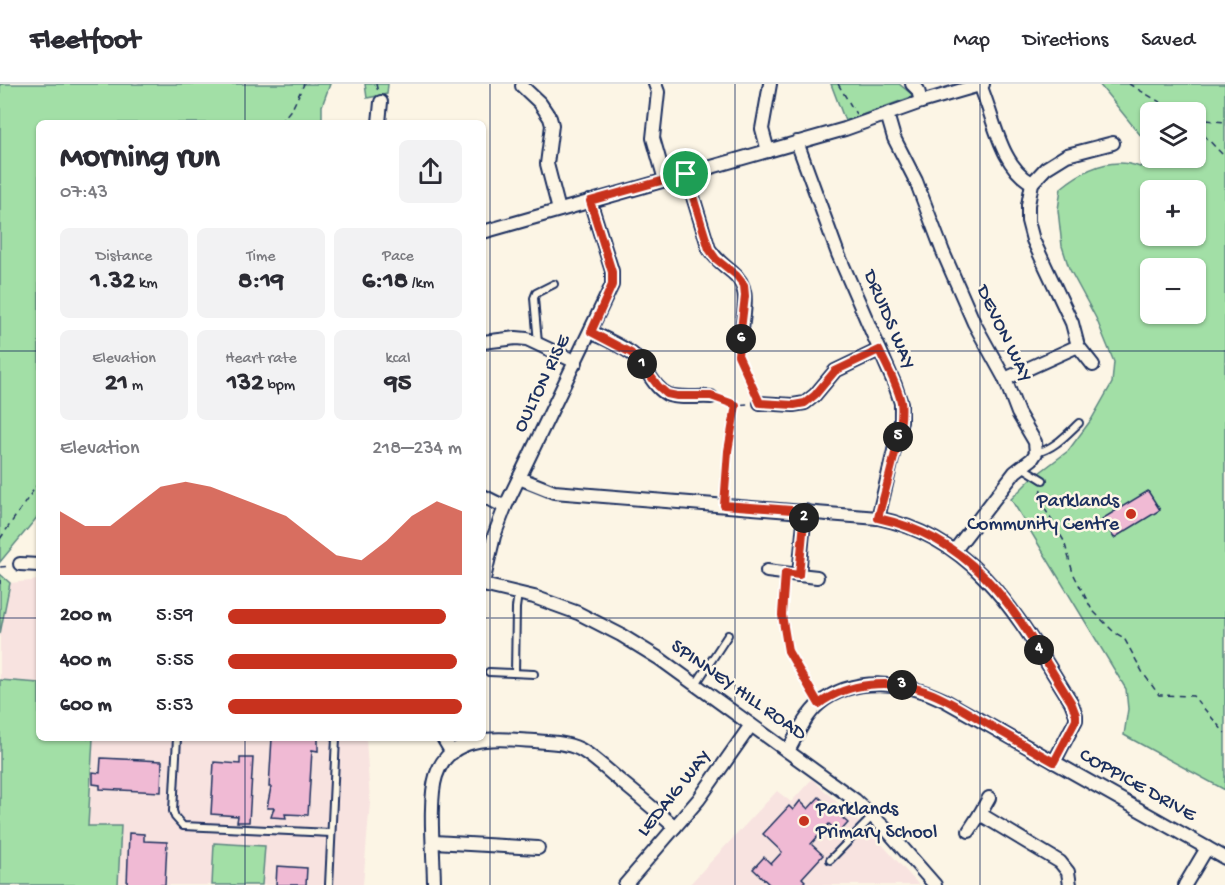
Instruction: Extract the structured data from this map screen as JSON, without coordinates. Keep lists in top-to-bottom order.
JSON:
{
  "streets": {
    "street": [
      "DRUIDS WAY",
      "DEVON WAY",
      "OULTON RISE",
      "SPINNEY HILL ROAD",
      "COPPICE DRIVE",
      "LEDAIG WAY"
    ]
  },
  "crossings": [
    ["SPINNEY HILL ROAD", "COPPICE DRIVE"],
    ["SPINNEY HILL ROAD", "LEDAIG WAY"]
  ],
  "places": ["Parklands Community Centre", "Parklands Primary School"],
  "page": {
    "header": "Fleetfoot",
    "nav": ["Map", "Directions", "Saved"],
    "map_buttons": ["+", "−"],
    "heading": ["Morning run", "07:43"],
    "stats": [
      ["Distance", "1.32 km"],
      ["Time", "8:19"],
      ["Pace", "6:18 /km"],
      ["Elevation", "21 m"],
      ["Heart rate", "132 bpm"],
      ["kcal", "95"]
    ],
    "pins": [
      "6",
      "1",
      "5",
      "2",
      "4",
      "3"
    ],
    "chart": ["Elevation", "218–234 m"],
    "list": [
      {
        "name": "200 m",
        "note": "5:59"
      },
      {
        "name": "400 m",
        "note": "5:55"
      },
      {
        "name": "600 m",
        "note": "5:53"
      }
    ]
  }
}
